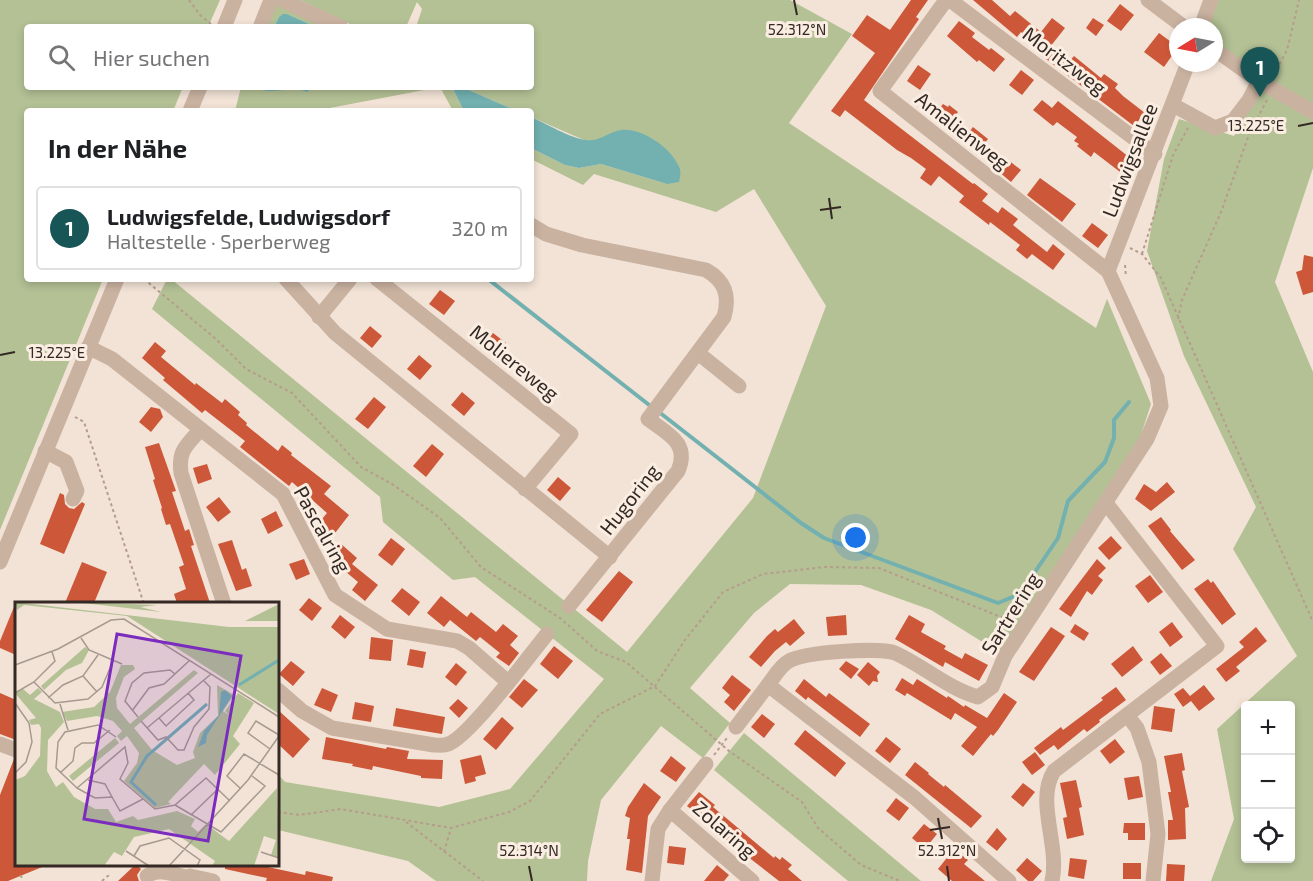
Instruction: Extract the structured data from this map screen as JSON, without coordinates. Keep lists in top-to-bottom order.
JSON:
{
  "streets": {
    "street": [
      "Moritzweg",
      "Amalienweg",
      "Ludwigsallee",
      "Moliereweg",
      "Hugoring",
      "Pascalring",
      "Sartrering",
      "Zolaring"
    ]
  },
  "crossings": [
    ["Moritzweg", "Amalienweg"],
    ["Moritzweg", "Ludwigsallee"],
    ["Amalienweg", "Ludwigsallee"],
    ["Amalienweg", "Sartrering"],
    ["Ludwigsallee", "Sartrering"],
    ["Moliereweg", "Hugoring"]
  ],
  "north": "left",
  "page": {
    "search": "Hier suchen",
    "pins": "1",
    "heading": "In der Nähe",
    "list": [
      {
        "mark": "1",
        "name": "Ludwigsfelde, Ludwigsdorf",
        "note": "Haltestelle · Sperberweg",
        "value": "320 m"
      }
    ],
    "map_buttons": ["+", "−"]
  },
  "coordinates": ["52.312°N", "13.225°E", "52.314°N"]
}
